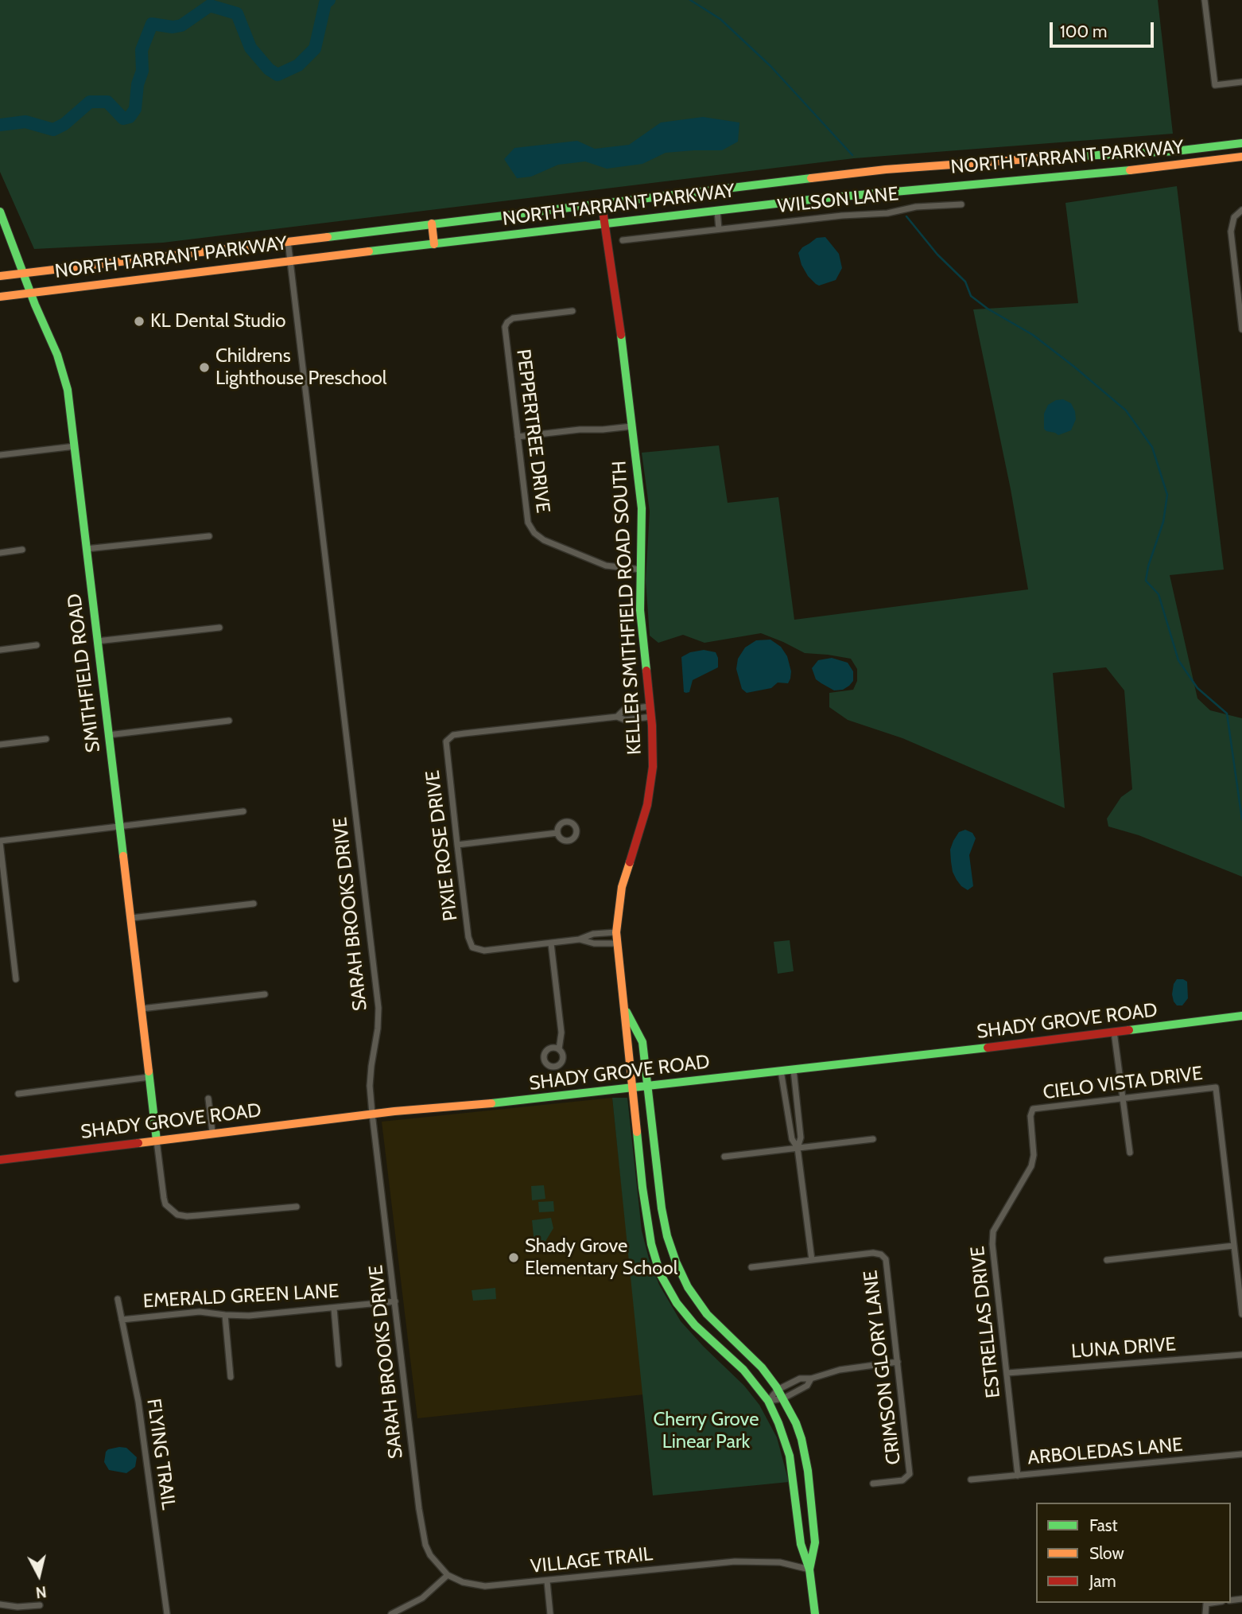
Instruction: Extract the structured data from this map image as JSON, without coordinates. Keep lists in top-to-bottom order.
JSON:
{
  "streets": {
    "main road": [
      "NORTH TARRANT PARKWAY",
      "KELLER SMITHFIELD ROAD SOUTH",
      "SMITHFIELD ROAD",
      "SHADY GROVE ROAD"
    ],
    "street": [
      "WILSON LANE",
      "PEPPERTREE DRIVE",
      "PIXIE ROSE DRIVE",
      "SARAH BROOKS DRIVE",
      "CIELO VISTA DRIVE",
      "EMERALD GREEN LANE",
      "ESTRELLAS DRIVE",
      "LUNA DRIVE",
      "CRIMSON GLORY LANE",
      "ARBOLEDAS LANE",
      "FLYING TRAIL",
      "VILLAGE TRAIL"
    ]
  },
  "crossings": [
    ["NORTH TARRANT PARKWAY", "KELLER SMITHFIELD ROAD SOUTH"],
    ["NORTH TARRANT PARKWAY", "SMITHFIELD ROAD"],
    ["NORTH TARRANT PARKWAY", "SARAH BROOKS DRIVE"],
    ["PEPPERTREE DRIVE", "KELLER SMITHFIELD ROAD SOUTH"],
    ["KELLER SMITHFIELD ROAD SOUTH", "SHADY GROVE ROAD"],
    ["KELLER SMITHFIELD ROAD SOUTH", "VILLAGE TRAIL"],
    ["SMITHFIELD ROAD", "SHADY GROVE ROAD"],
    ["SARAH BROOKS DRIVE", "SHADY GROVE ROAD"],
    ["SARAH BROOKS DRIVE", "EMERALD GREEN LANE"],
    ["SARAH BROOKS DRIVE", "VILLAGE TRAIL"],
    ["CIELO VISTA DRIVE", "ESTRELLAS DRIVE"],
    ["EMERALD GREEN LANE", "FLYING TRAIL"],
    ["ESTRELLAS DRIVE", "LUNA DRIVE"],
    ["ESTRELLAS DRIVE", "ARBOLEDAS LANE"]
  ],
  "parks": ["Cherry Grove Linear Park"],
  "places": ["KL Dental Studio", "Childrens Lighthouse Preschool", "Shady Grove Elementary School"],
  "legend": ["Fast", "Slow", "Jam"],
  "scale_bar": "100 m",
  "north": "bottom"
}
